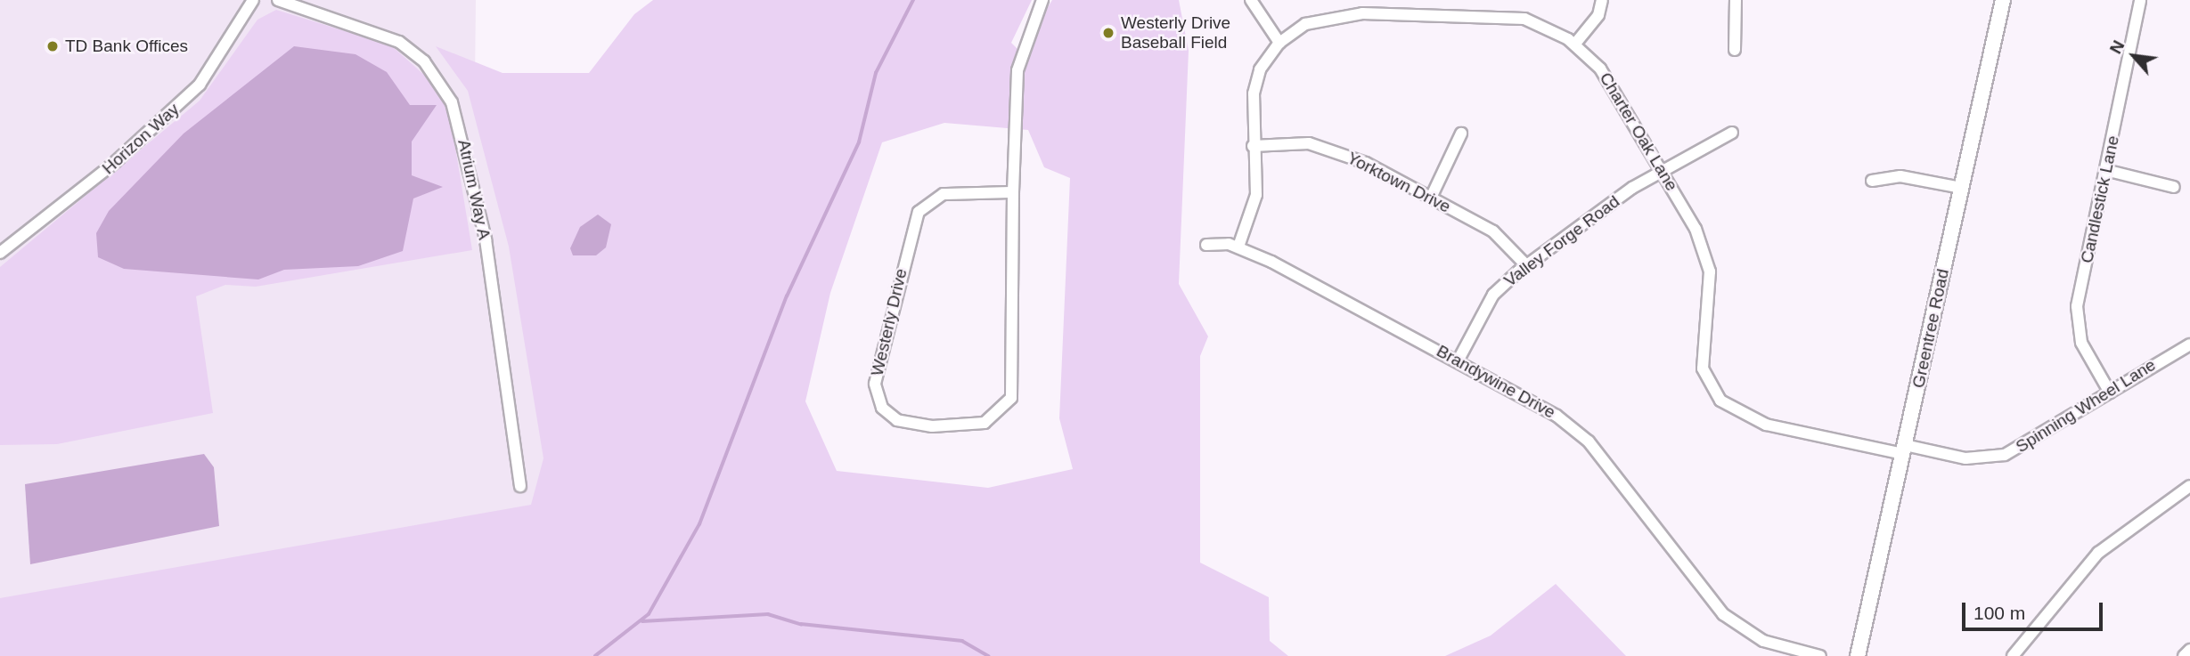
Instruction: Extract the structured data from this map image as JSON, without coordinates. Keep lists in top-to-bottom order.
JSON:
{
  "streets": {
    "main road": ["Greentree Road"],
    "street": [
      "Charter Oak Lane",
      "Horizon Way",
      "Yorktown Drive",
      "Atrium Way A",
      "Candlestick Lane",
      "Valley Forge Road",
      "Westerly Drive",
      "Brandywine Drive",
      "Spinning Wheel Lane"
    ]
  },
  "crossings": [
    ["Charter Oak Lane", "Yorktown Drive"],
    ["Charter Oak Lane", "Valley Forge Road"],
    ["Charter Oak Lane", "Greentree Road"],
    ["Charter Oak Lane", "Brandywine Drive"],
    ["Charter Oak Lane", "Spinning Wheel Lane"],
    ["Yorktown Drive", "Valley Forge Road"],
    ["Candlestick Lane", "Spinning Wheel Lane"],
    ["Valley Forge Road", "Brandywine Drive"],
    ["Greentree Road", "Spinning Wheel Lane"]
  ],
  "places": ["Westerly Drive Baseball Field", "TD Bank Offices"],
  "scale_bar": "100 m",
  "north": "top left"
}
